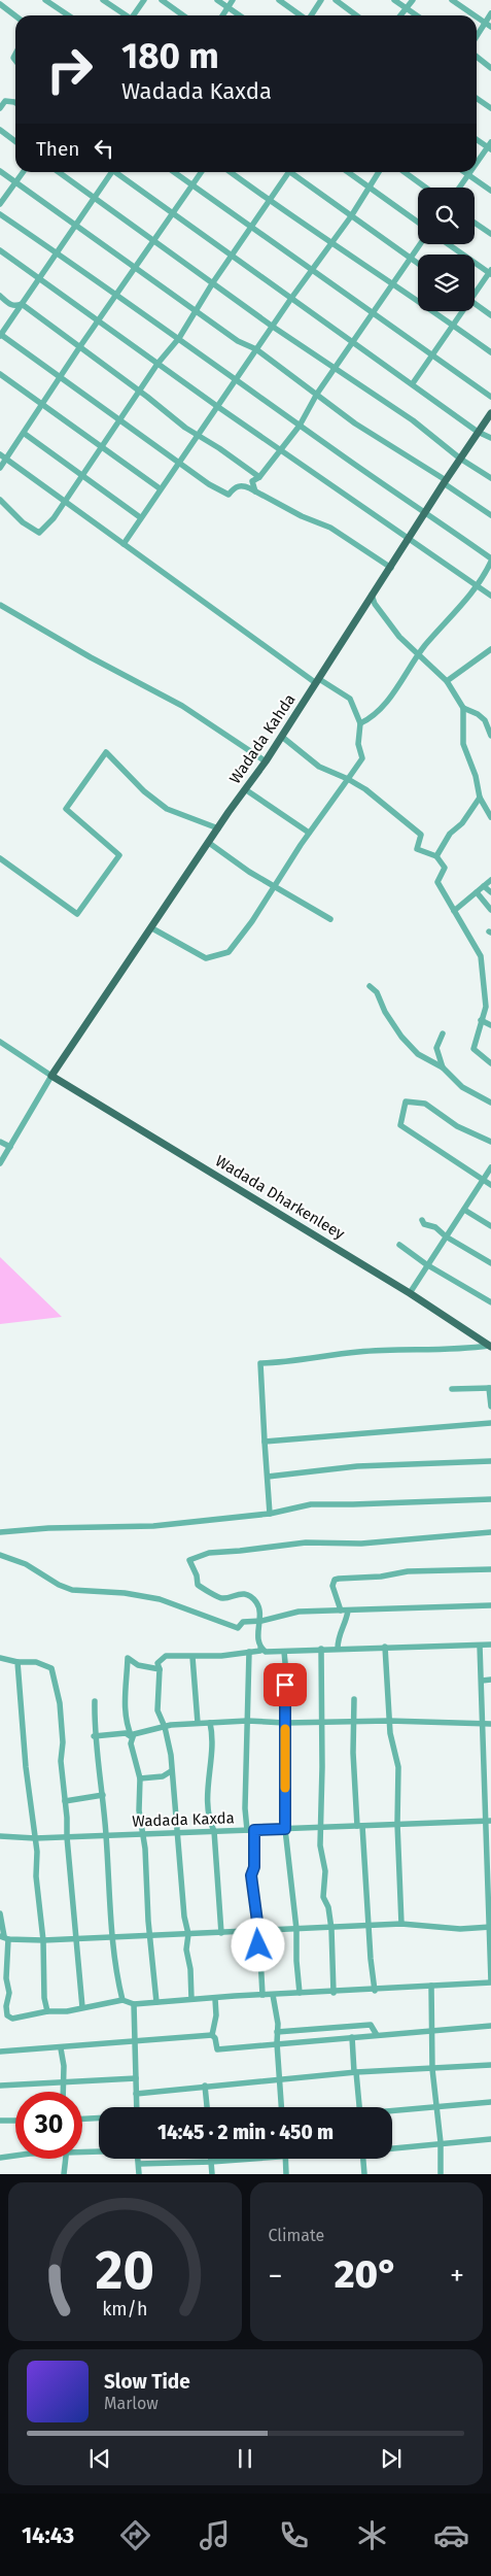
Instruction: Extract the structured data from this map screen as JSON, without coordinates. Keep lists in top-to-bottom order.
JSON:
{
  "streets": {
    "main road": ["Wadada Kahda", "Wadada Dharkenleey"],
    "street": ["Wadada Kaxda"]
  },
  "crossings": [
    ["Wadada Kahda", "Wadada Dharkenleey"]
  ],
  "page": {
    "turn": ["180 m", "Wadada Kaxda"],
    "then": "Then",
    "limit": "30",
    "trip": "14:45 · 2 min · 450 m",
    "tile": "Climate",
    "heat": ["−", "20°", "+"],
    "song": ["Slow Tide", "Marlow"],
    "tabs": "14:43",
    "gauge": ["20", "km/h"]
  }
}
